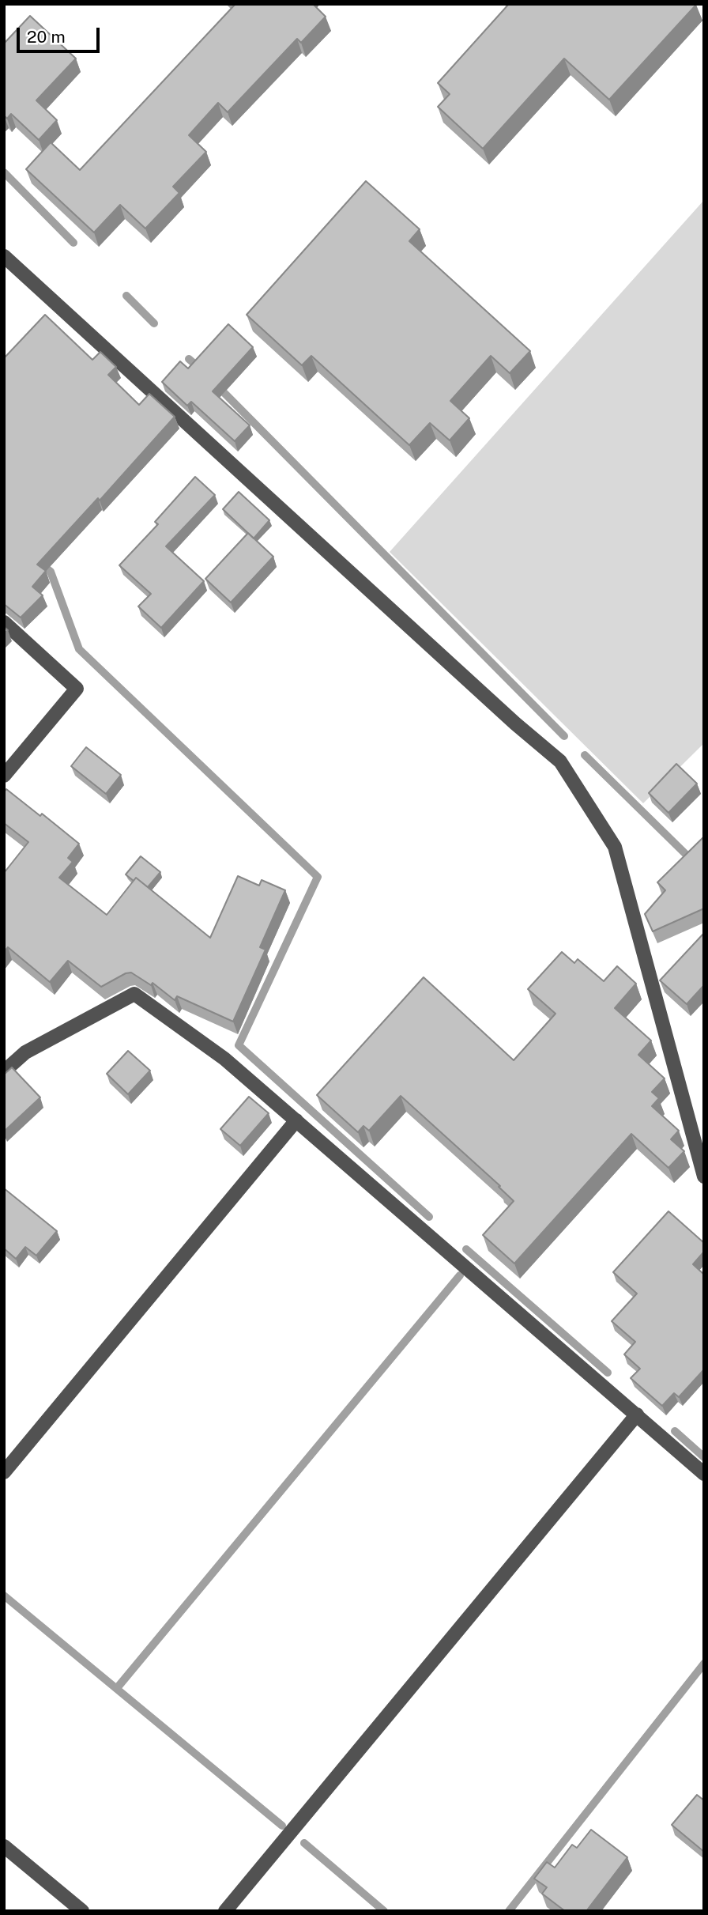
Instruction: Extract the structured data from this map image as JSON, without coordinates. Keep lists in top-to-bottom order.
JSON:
{
  "scale_bar": "20 m"
}
